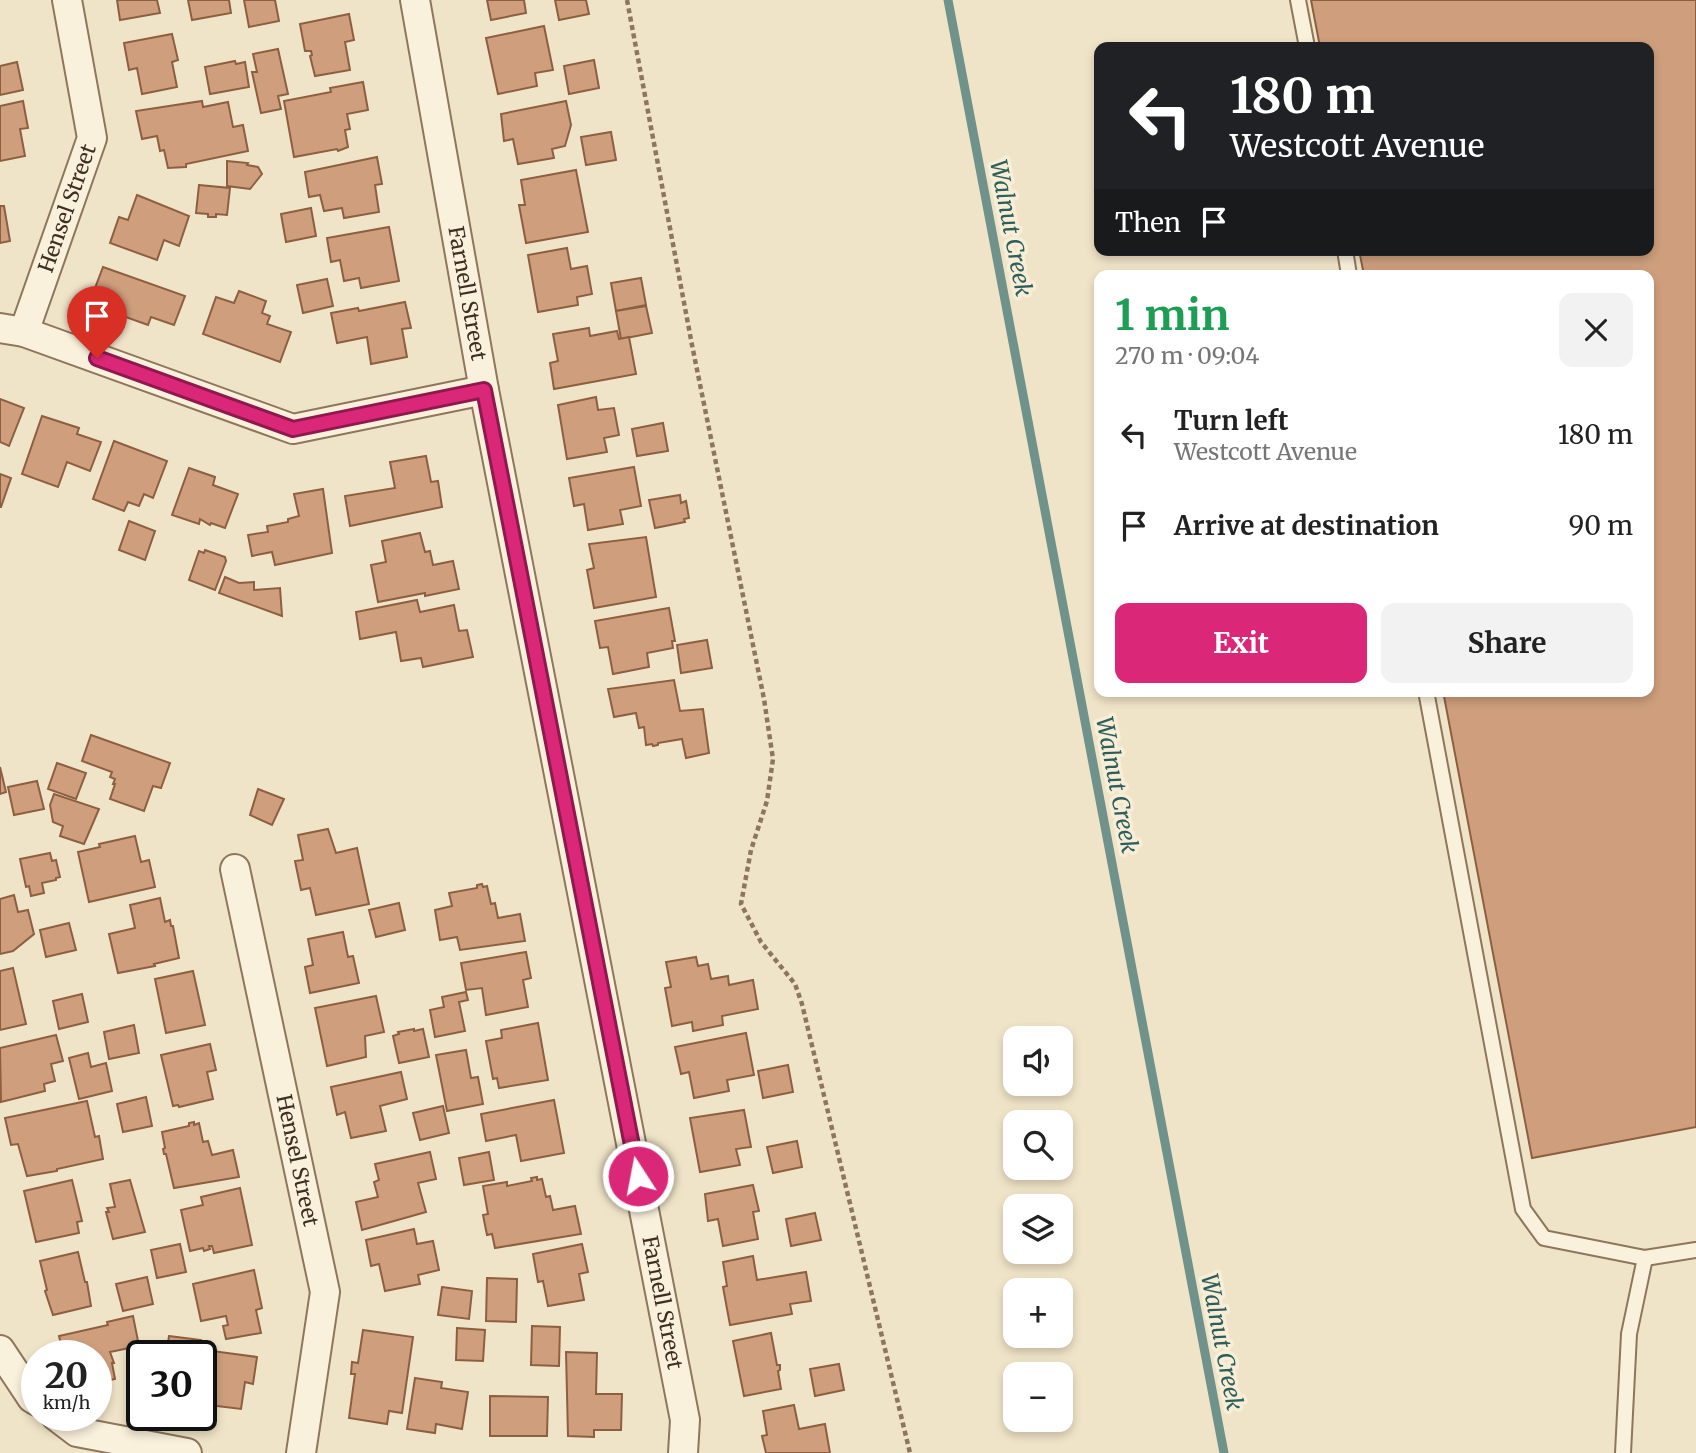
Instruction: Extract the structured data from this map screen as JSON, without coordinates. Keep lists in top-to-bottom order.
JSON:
{
  "streets": {
    "street": ["Hensel Street", "Farnell Street"]
  },
  "water": ["Walnut Creek"],
  "page": {
    "turn": ["180 m", "Westcott Avenue"],
    "then": "Then",
    "heading": ["1 min", "270 m · 09:04"],
    "list": [
      {
        "name": "Turn left",
        "note": "Westcott Avenue",
        "value": "180 m"
      },
      {
        "name": "Arrive at destination",
        "value": "90 m"
      }
    ],
    "buttons": ["Exit", "Share"],
    "map_buttons": ["+", "−"],
    "speed": "20 km/h",
    "limit": "30"
  }
}
